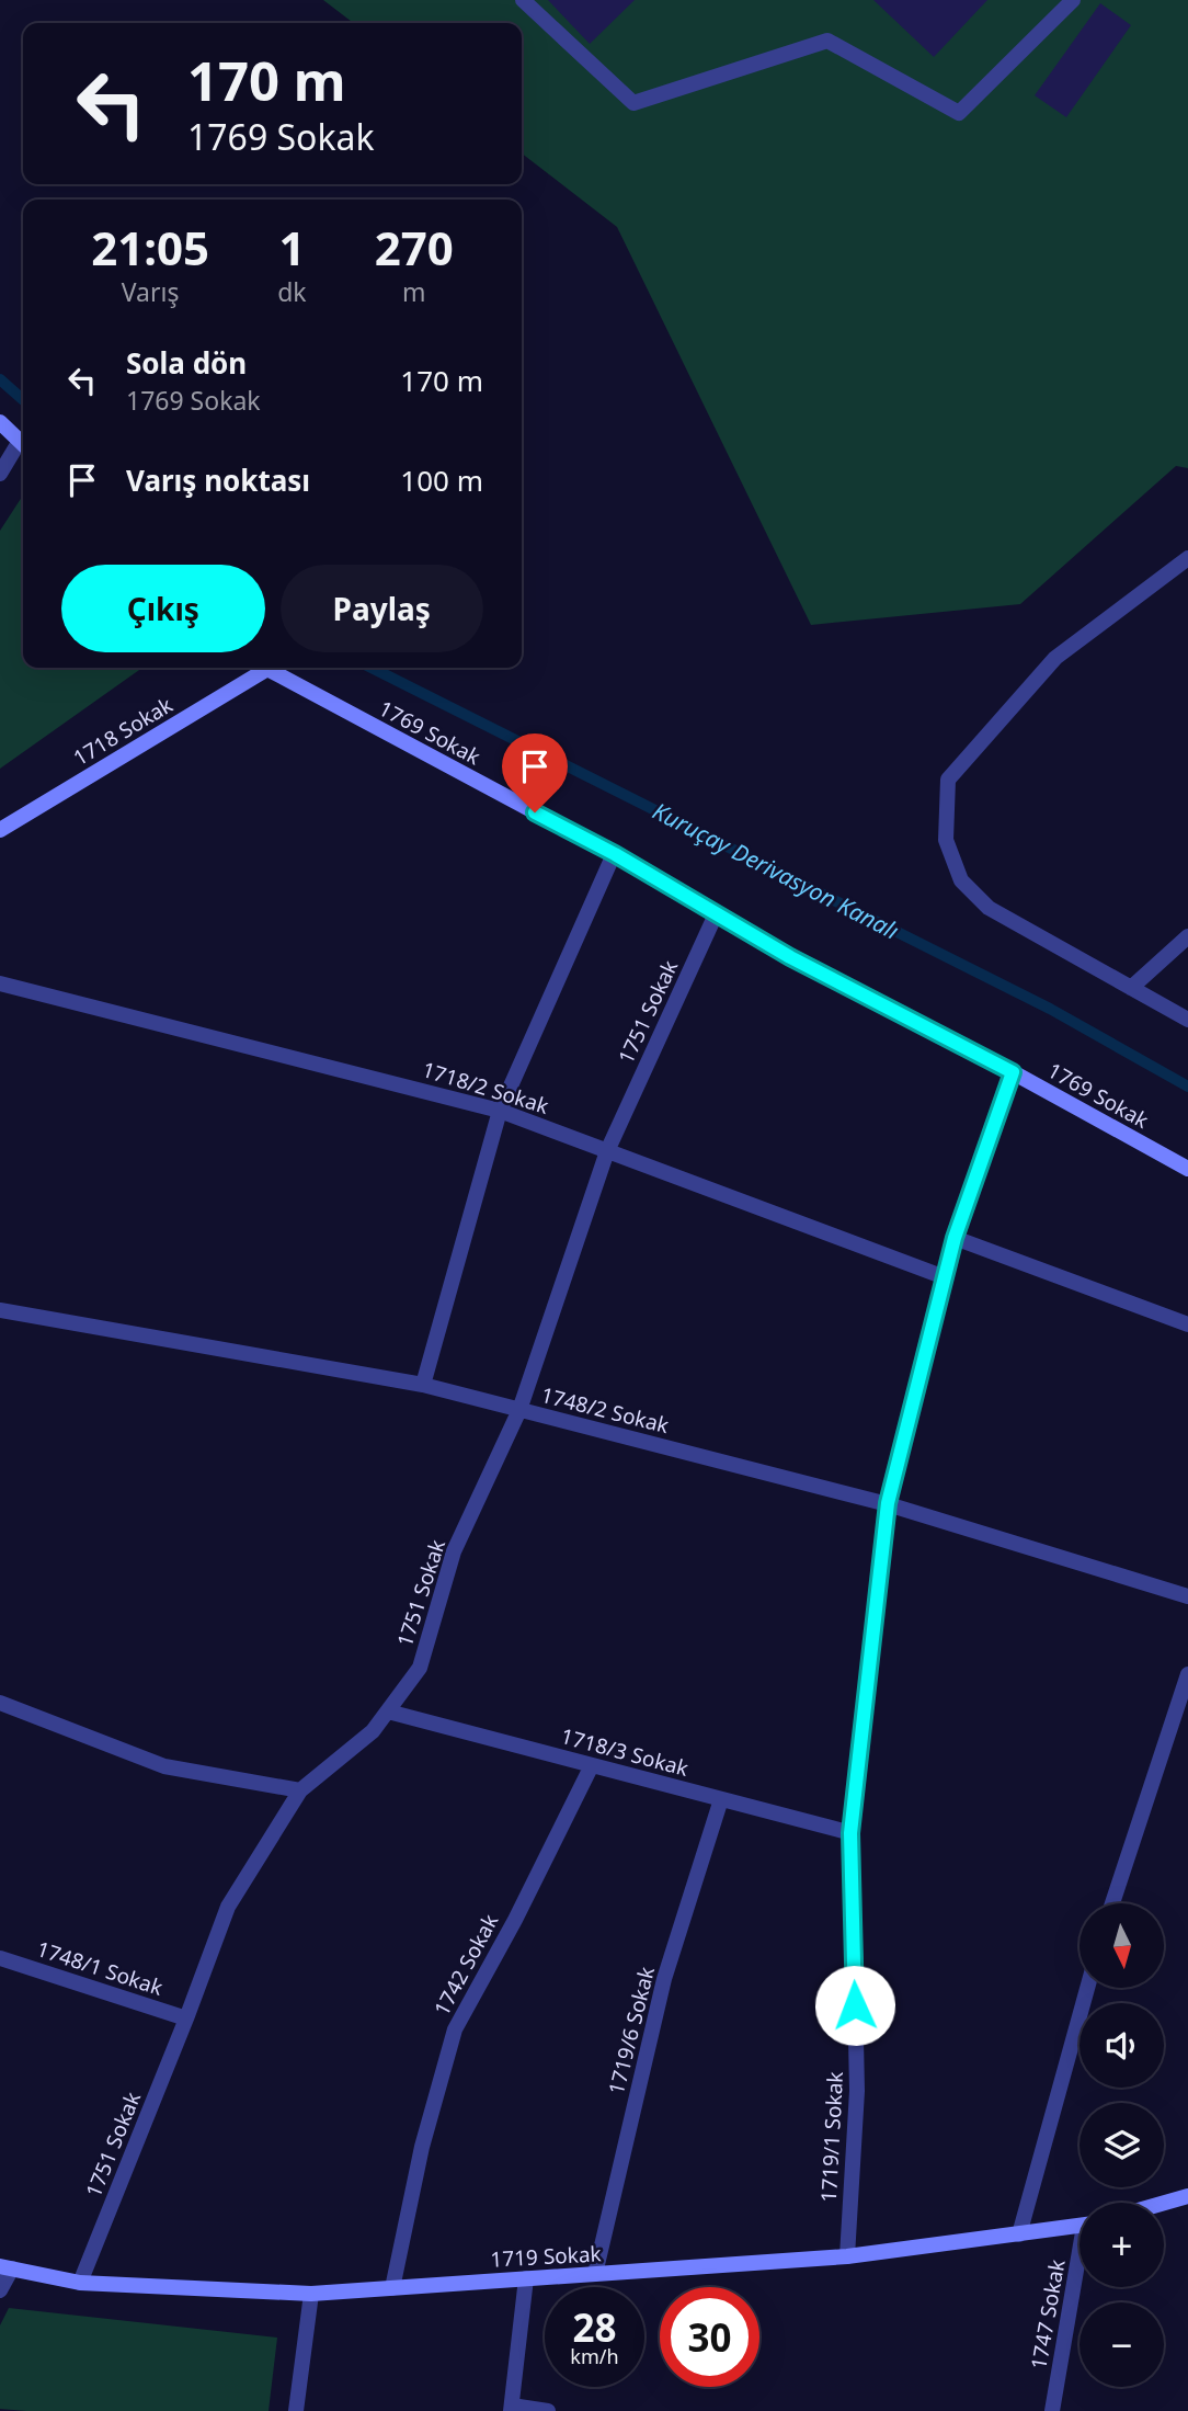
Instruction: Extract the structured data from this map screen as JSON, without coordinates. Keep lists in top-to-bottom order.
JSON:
{
  "streets": {
    "main road": ["1718 Sokak", "1769 Sokak", "1719 Sokak"],
    "street": [
      "1751 Sokak",
      "1718/2 Sokak",
      "1748/2 Sokak",
      "1718/3 Sokak",
      "1742 Sokak",
      "1748/1 Sokak",
      "1719/6 Sokak",
      "1719/1 Sokak",
      "1747 Sokak"
    ]
  },
  "crossings": [
    ["1769 Sokak", "1751 Sokak"],
    ["1769 Sokak", "1719/1 Sokak"],
    ["1751 Sokak", "1718/2 Sokak"],
    ["1751 Sokak", "1748/2 Sokak"],
    ["1751 Sokak", "1718/3 Sokak"],
    ["1751 Sokak", "1748/1 Sokak"],
    ["1751 Sokak", "1719 Sokak"],
    ["1718/2 Sokak", "1719/1 Sokak"],
    ["1748/2 Sokak", "1719/1 Sokak"],
    ["1718/3 Sokak", "1742 Sokak"],
    ["1718/3 Sokak", "1719/6 Sokak"],
    ["1718/3 Sokak", "1719/1 Sokak"],
    ["1742 Sokak", "1719 Sokak"],
    ["1719/6 Sokak", "1719 Sokak"],
    ["1719/1 Sokak", "1719 Sokak"]
  ],
  "water": ["Kuruçay Derivasyon Kanalı"],
  "north": "bottom",
  "page": {
    "turn": ["170 m", "1769 Sokak"],
    "eta": [
      "21:05",
      "Varış",
      "1",
      "dk",
      "270",
      "m"
    ],
    "list": [
      {
        "name": "Sola dön",
        "note": "1769 Sokak",
        "value": "170 m"
      },
      {
        "name": "Varış noktası",
        "value": "100 m"
      }
    ],
    "buttons": ["Çıkış", "Paylaş"],
    "map_buttons": ["+", "−"],
    "speed": "28 km/h",
    "limit": "30"
  }
}
